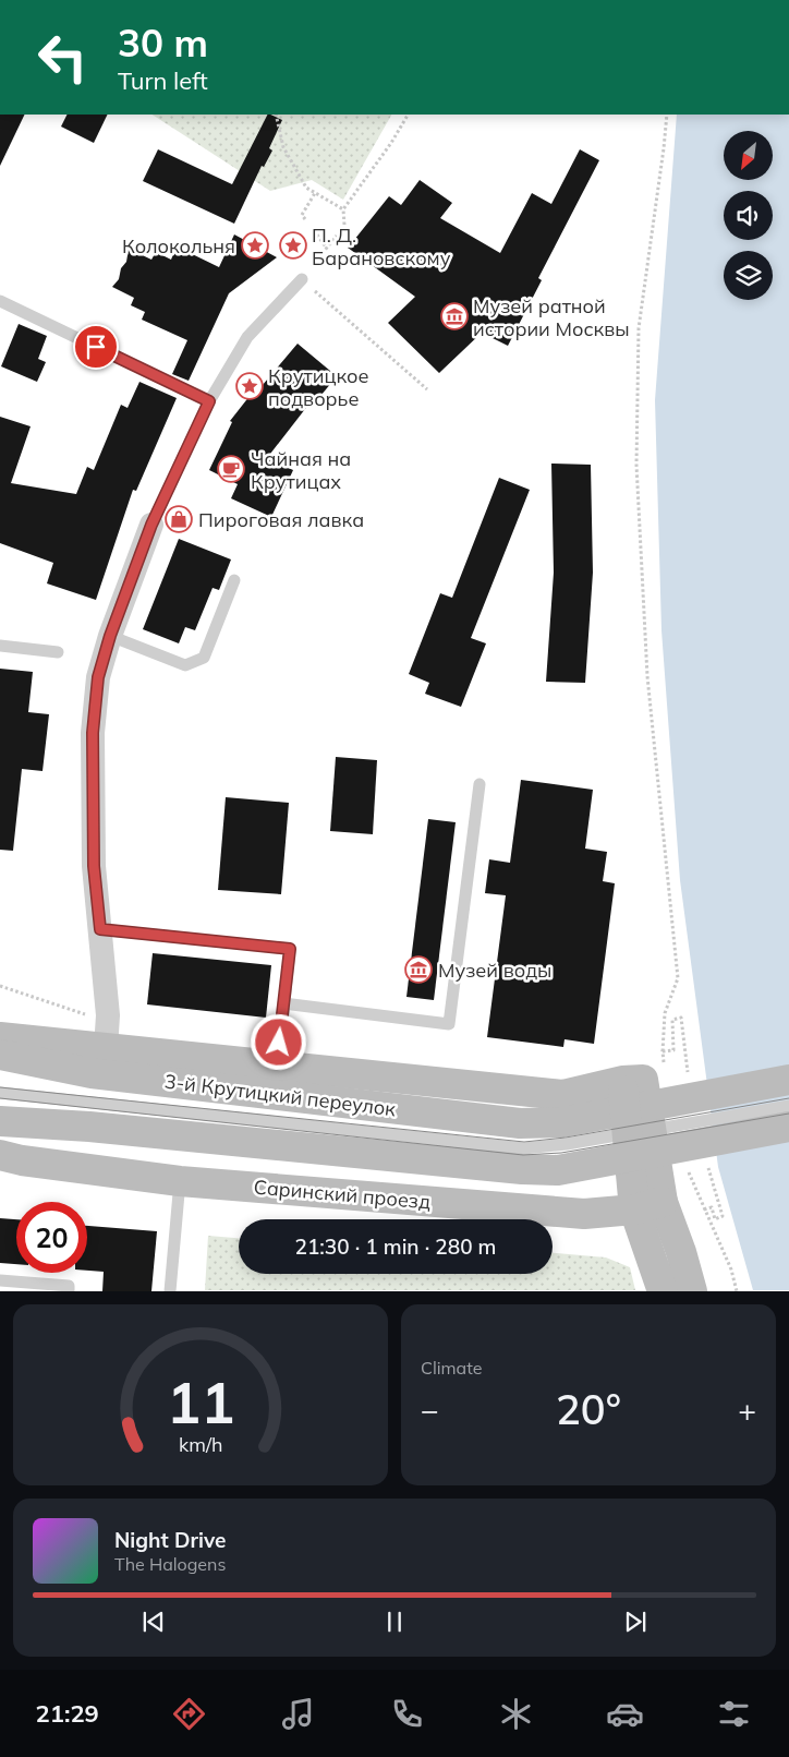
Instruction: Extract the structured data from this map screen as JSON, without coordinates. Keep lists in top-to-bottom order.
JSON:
{
  "streets": {
    "main road": ["3-й Крутицкий переулок", "Саринский проезд"]
  },
  "places": {
    "place": ["Колокольня", "П. Д. Барановскому", "Крутицкое подворье"],
    "museum": ["Музей ратной истории Москвы", "Музей воды"],
    "cafe": ["Чайная на Крутицах"],
    "shop": ["Пироговая лавка"]
  },
  "north": "bottom left",
  "page": {
    "turn": ["30 m", "Turn left"],
    "limit": "20",
    "trip": "21:30 · 1 min · 280 m",
    "tile": "Climate",
    "heat": ["−", "20°", "+"],
    "song": ["Night Drive", "The Halogens"],
    "tabs": "21:29",
    "gauge": ["11", "km/h"]
  }
}
